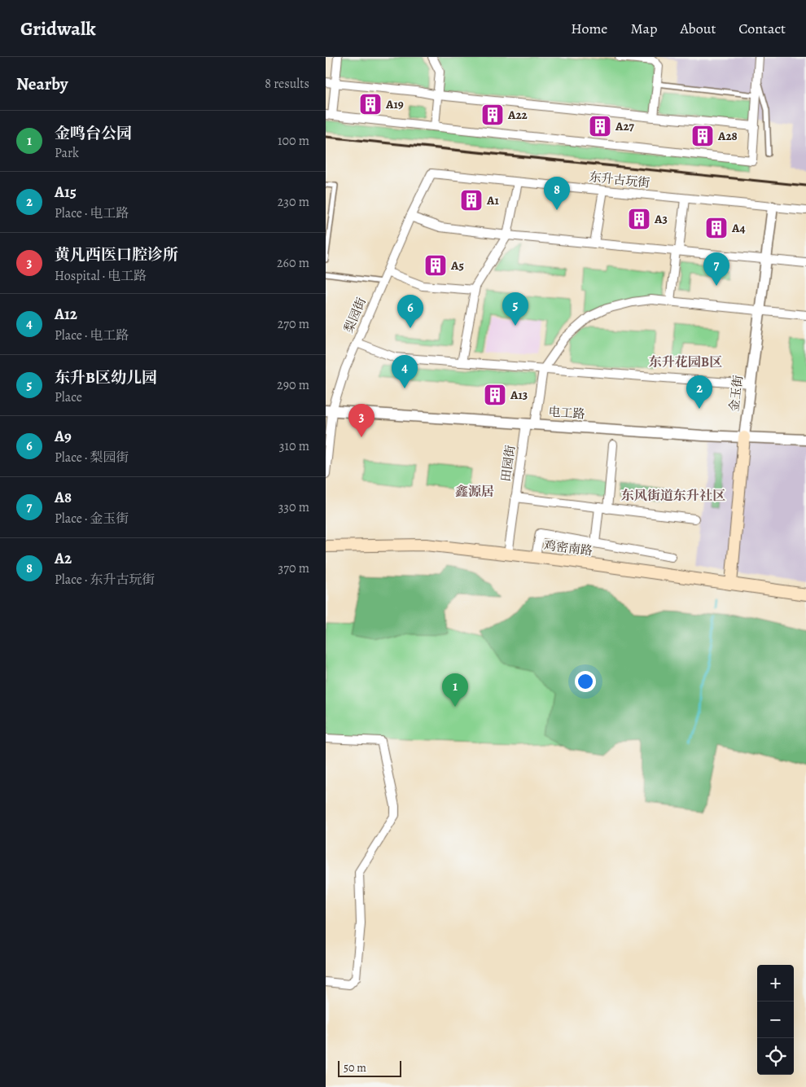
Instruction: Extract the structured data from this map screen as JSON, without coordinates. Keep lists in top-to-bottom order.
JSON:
{
  "streets": {
    "main road": ["金玉街", "鸡密南路"],
    "street": [
      "东升古玩街",
      "梨园街",
      "电工路",
      "田园街"
    ]
  },
  "crossings": [
    ["东升古玩街", "梨园街"],
    ["东升古玩街", "金玉街"],
    ["梨园街", "电工路"],
    ["金玉街", "电工路"],
    ["金玉街", "鸡密南路"],
    ["电工路", "田园街"],
    ["田园街", "鸡密南路"]
  ],
  "districts": ["东升花园B区", "鑫源居", "东风街道东升社区"],
  "places": {
    "building": [
      "A19",
      "A22",
      "A27",
      "A28",
      "A1",
      "A3",
      "A4",
      "A5",
      "A13"
    ]
  },
  "scale_bar": "50 m",
  "page": {
    "header": "Gridwalk",
    "nav": [
      "Home",
      "Map",
      "About",
      "Contact"
    ],
    "heading": ["Nearby", "8 results"],
    "list": [
      {
        "mark": "1",
        "name": "金鸣台公园",
        "note": "Park",
        "value": "100 m"
      },
      {
        "mark": "2",
        "name": "A15",
        "note": "Place · 电工路",
        "value": "230 m"
      },
      {
        "mark": "3",
        "name": "黄凡西医口腔诊所",
        "note": "Hospital · 电工路",
        "value": "260 m"
      },
      {
        "mark": "4",
        "name": "A12",
        "note": "Place · 电工路",
        "value": "270 m"
      },
      {
        "mark": "5",
        "name": "东升B区幼儿园",
        "note": "Place",
        "value": "290 m"
      },
      {
        "mark": "6",
        "name": "A9",
        "note": "Place · 梨园街",
        "value": "310 m"
      },
      {
        "mark": "7",
        "name": "A8",
        "note": "Place · 金玉街",
        "value": "330 m"
      },
      {
        "mark": "8",
        "name": "A2",
        "note": "Place · 东升古玩街",
        "value": "370 m"
      }
    ],
    "pins": [
      "8",
      "7",
      "5",
      "6",
      "4",
      "2",
      "3",
      "1"
    ],
    "map_buttons": ["+", "−"],
    "scale": "50 m"
  }
}
